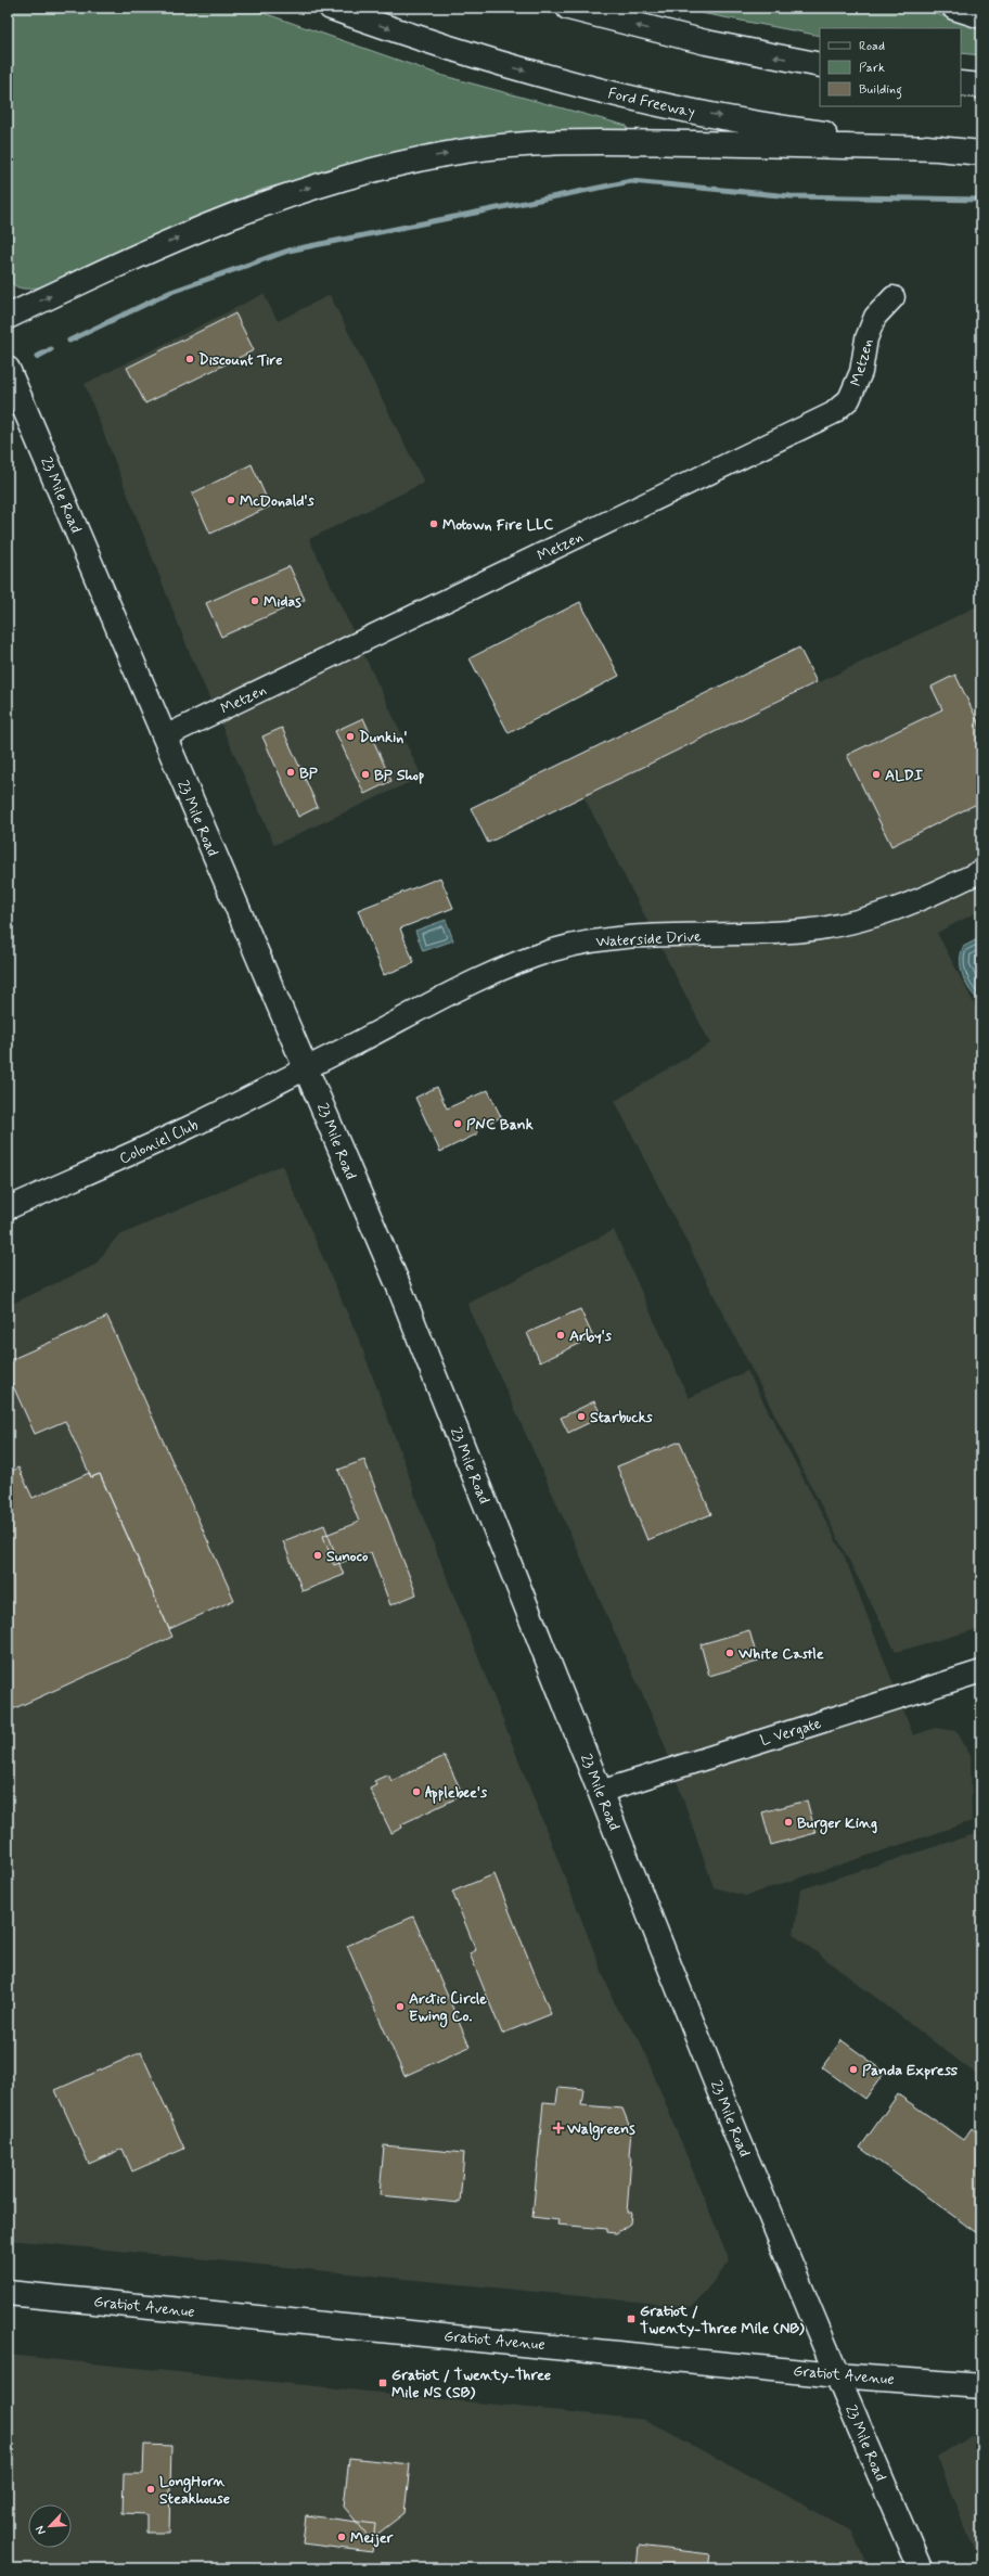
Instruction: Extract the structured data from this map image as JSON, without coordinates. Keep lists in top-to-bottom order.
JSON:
{
  "streets": {
    "main road": ["Ford Freeway", "23 Mile Road", "Gratiot Avenue"],
    "street": [
      "Metzen",
      "Waterside Drive",
      "Coloniel Club",
      "L Vergate"
    ]
  },
  "crossings": [
    ["Metzen", "23 Mile Road"],
    ["23 Mile Road", "Waterside Drive"],
    ["23 Mile Road", "Coloniel Club"],
    ["23 Mile Road", "L Vergate"],
    ["23 Mile Road", "Gratiot Avenue"],
    ["Waterside Drive", "Coloniel Club"]
  ],
  "places": {
    "other": [
      "Discount Tire",
      "McDonald's",
      "Motown Fire LLC",
      "Midas",
      "Dunkin'",
      "BP",
      "BP Shop",
      "ALDI",
      "PNC Bank",
      "Arby's",
      "Starbucks",
      "Sunoco",
      "White Castle",
      "Applebee's",
      "Burger King",
      "Arctic Circle Ewing Co.",
      "Panda Express",
      "LongHorn Steakhouse",
      "Meijer"
    ],
    "health": ["Walgreens"],
    "transit": ["Gratiot / Twenty-Three Mile (NB)", "Gratiot / Twenty-Three Mile NS (SB)"]
  },
  "legend": ["Road", "Park", "Building"],
  "north": "bottom left"
}
